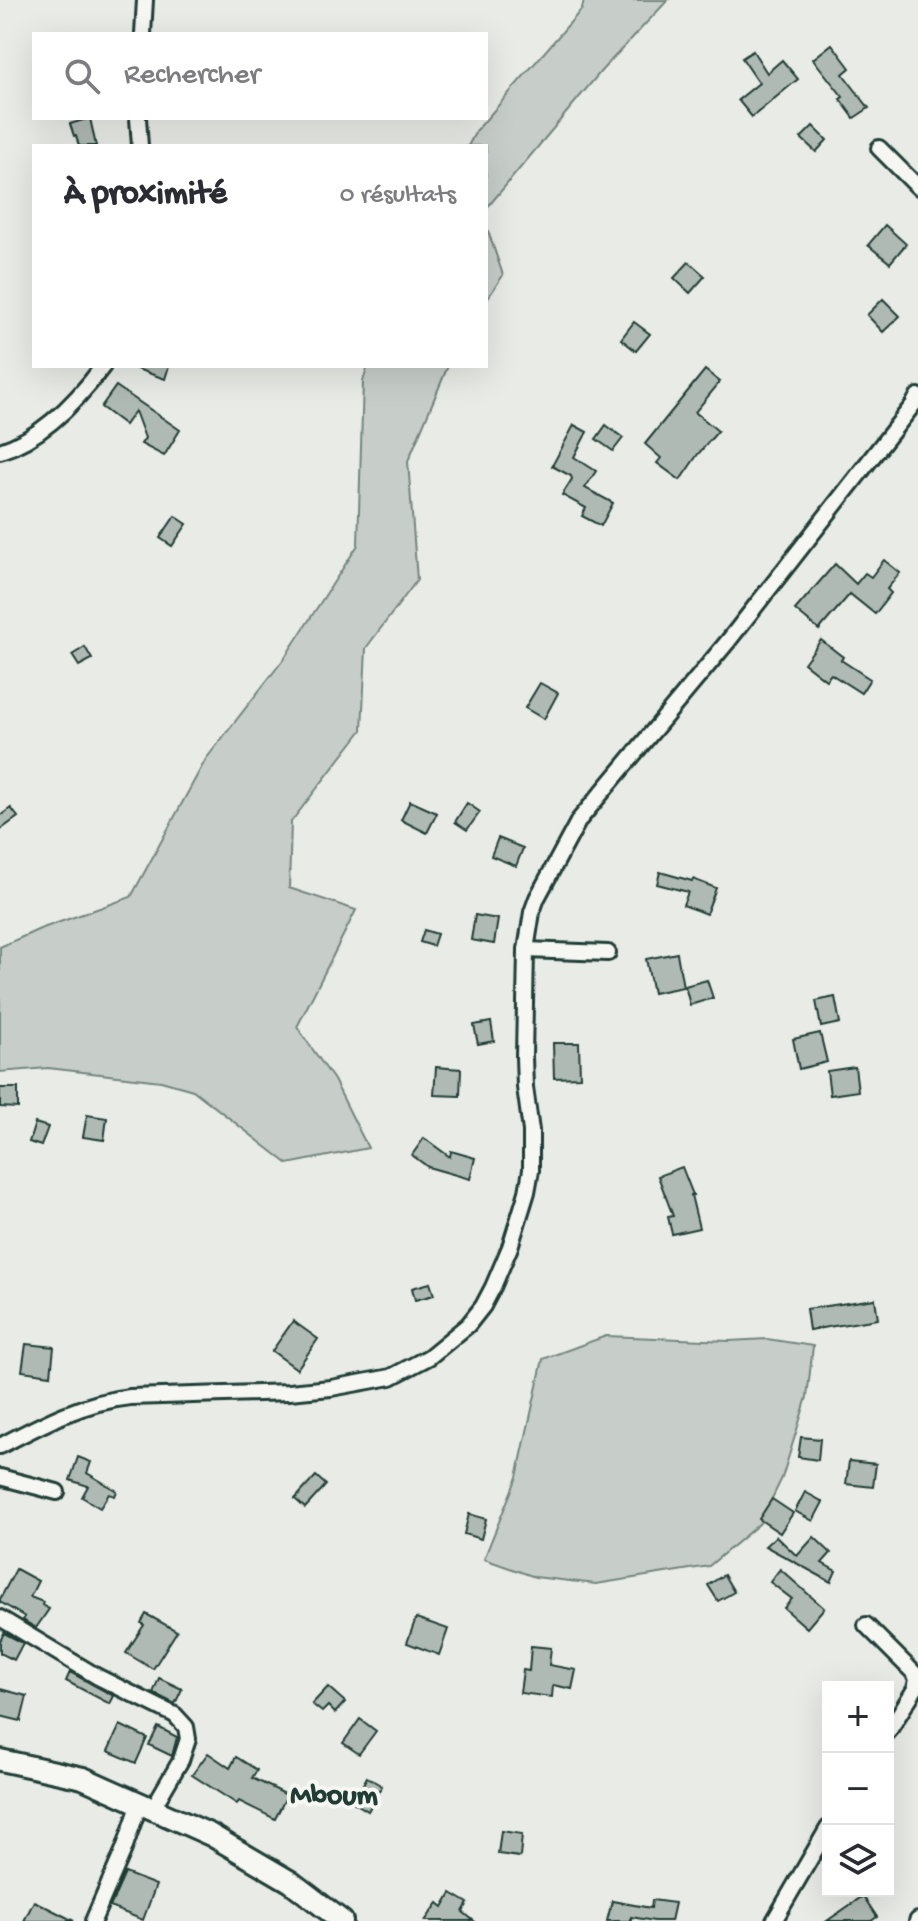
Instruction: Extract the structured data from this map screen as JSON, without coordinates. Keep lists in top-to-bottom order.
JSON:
{
  "districts": ["Mboum"],
  "page": {
    "search": "Rechercher",
    "heading": ["À proximité", "0 résultats"],
    "map_buttons": ["+", "−"]
  }
}
